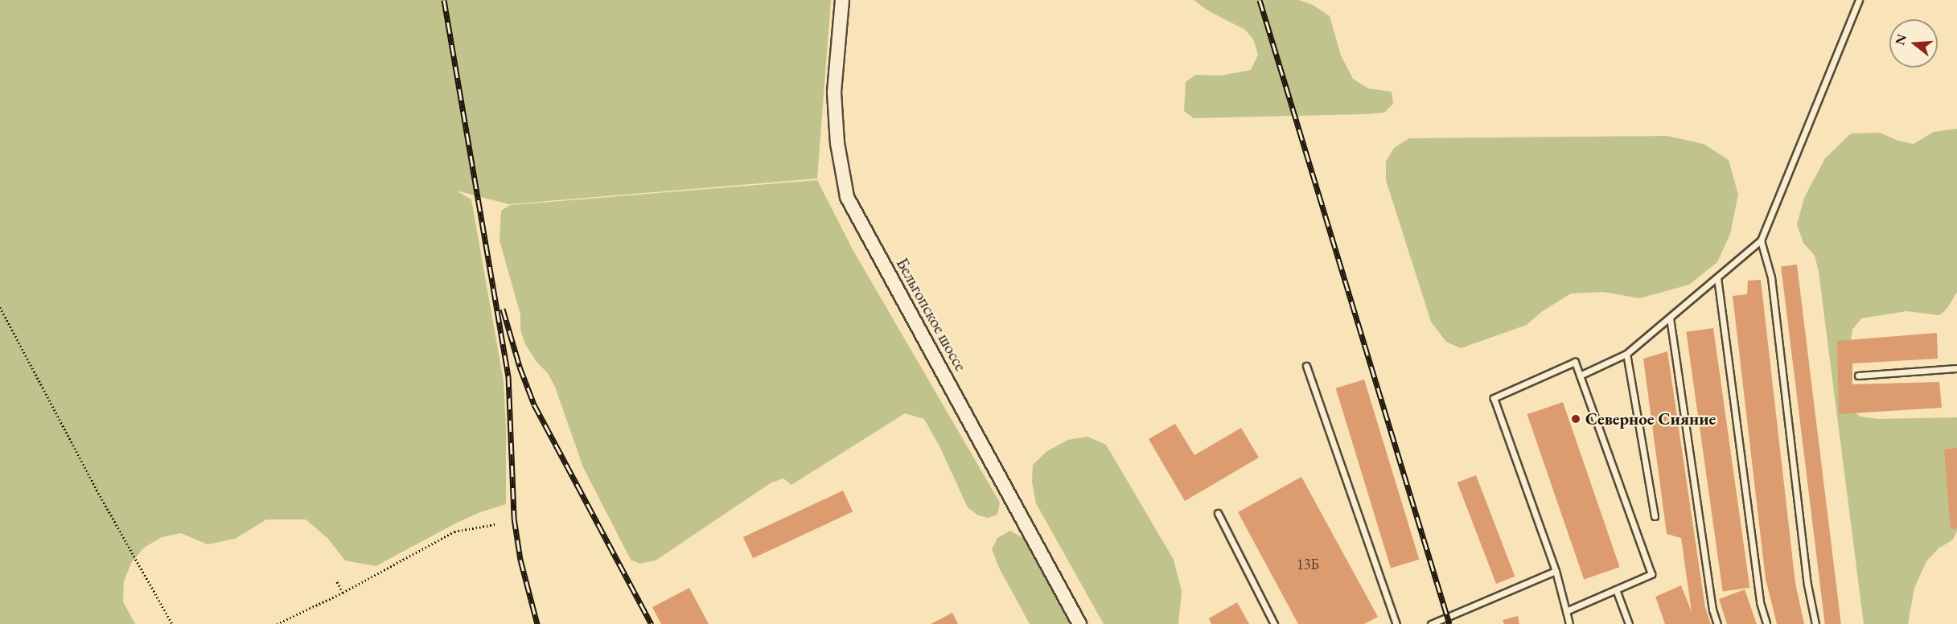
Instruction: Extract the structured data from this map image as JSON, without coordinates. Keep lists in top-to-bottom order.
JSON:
{
  "streets": {
    "street": ["Бельгопское шоссе"]
  },
  "places": ["Северное Сияние"],
  "house_numbers": ["13Б"],
  "north": "left"
}
